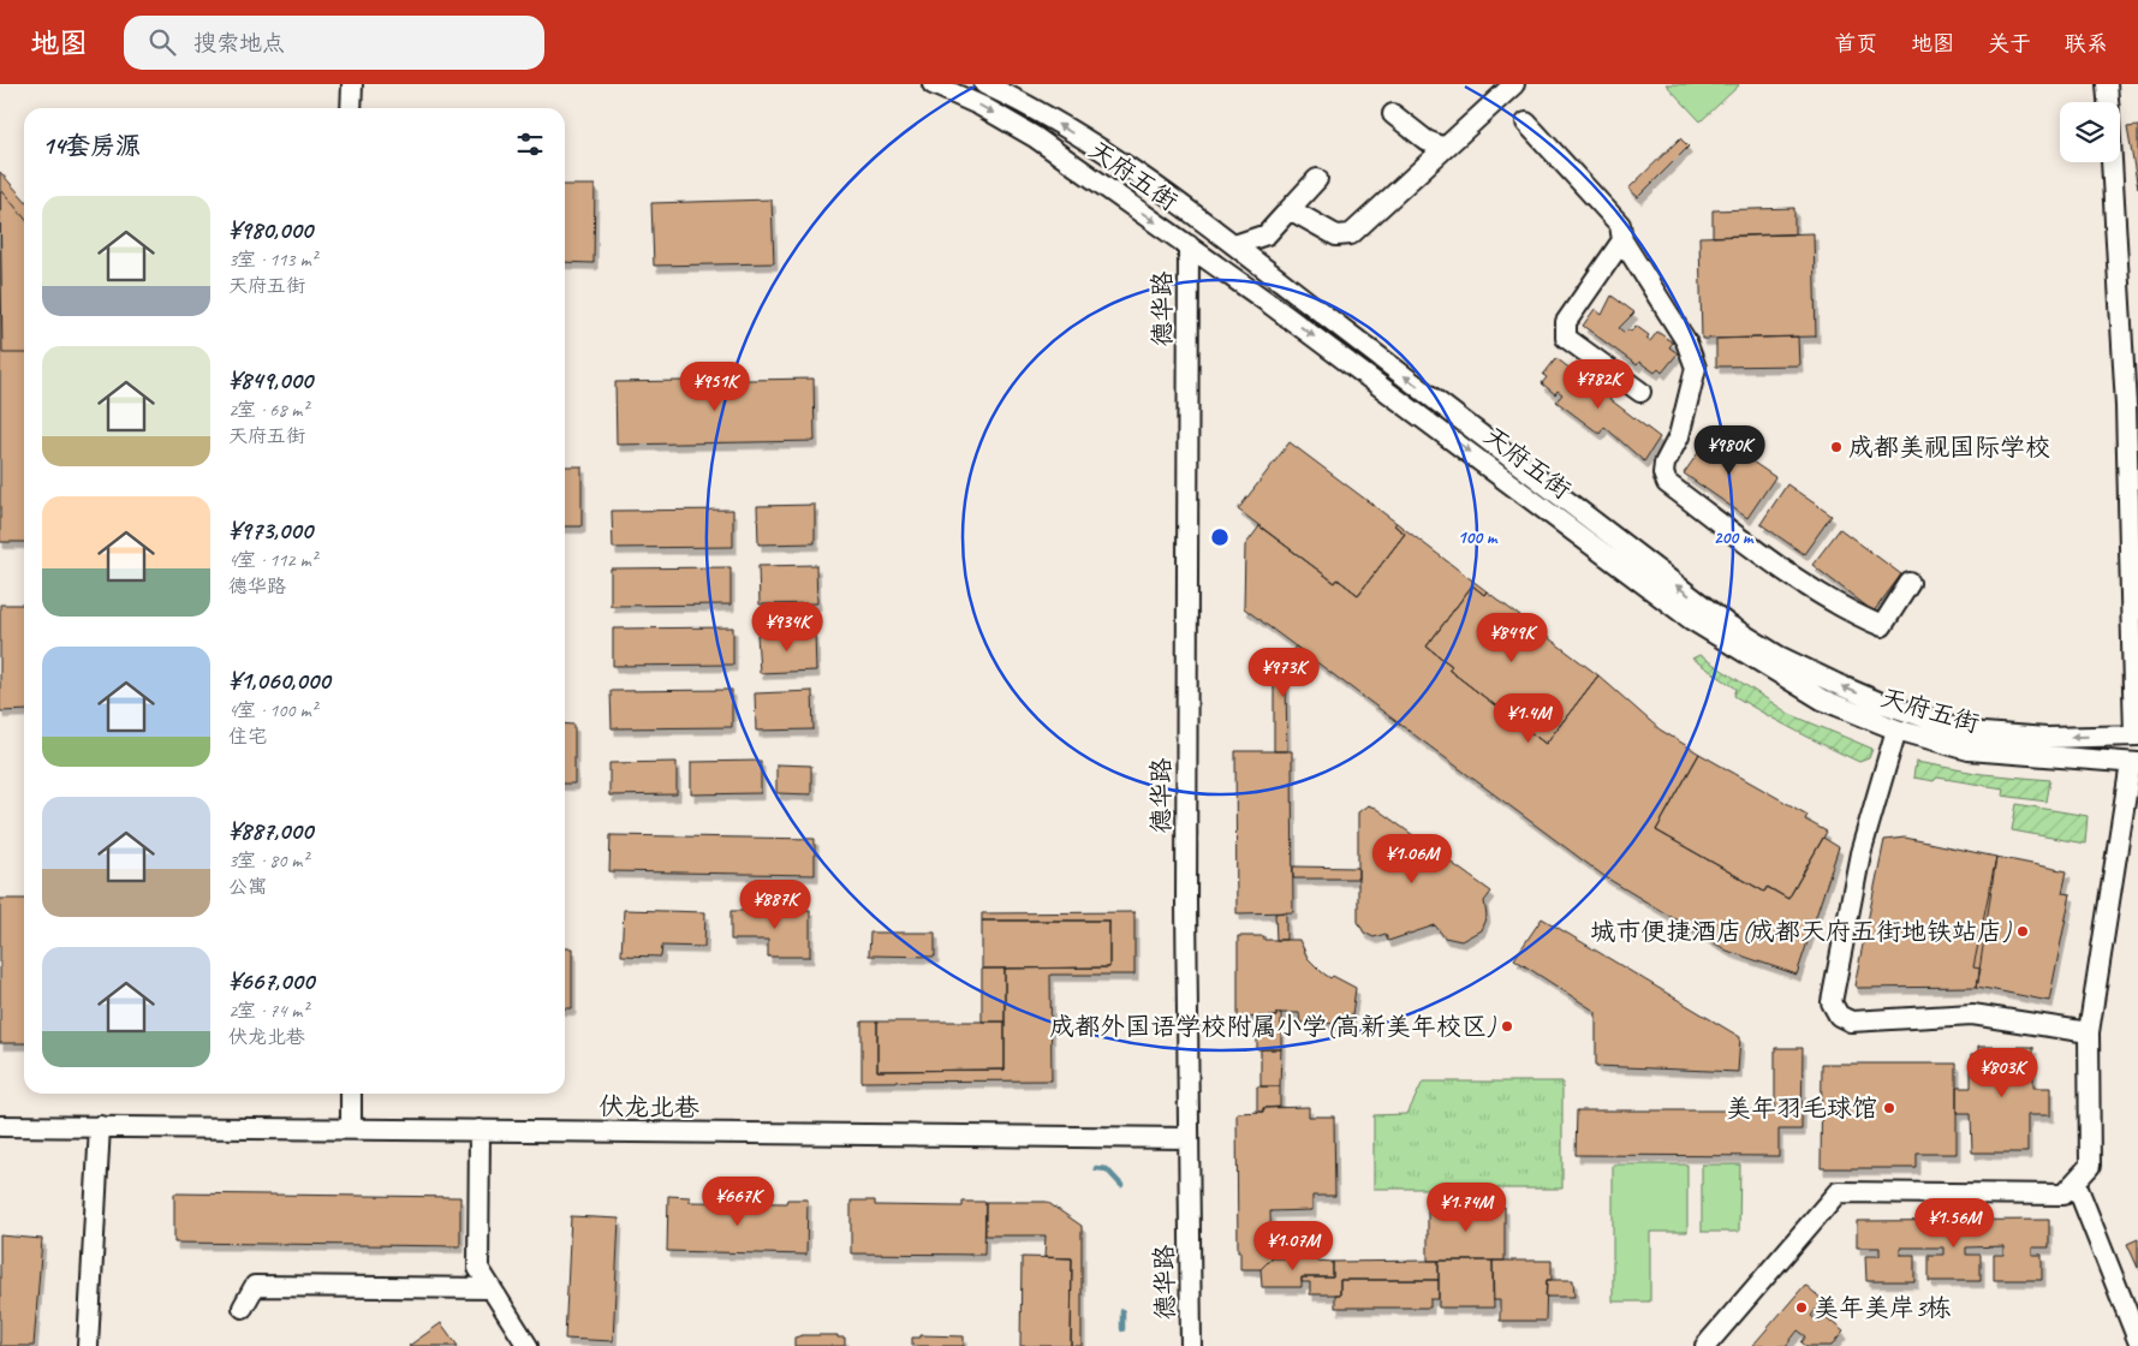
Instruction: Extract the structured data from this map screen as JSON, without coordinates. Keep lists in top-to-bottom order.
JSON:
{
  "streets": {
    "street": ["天府五街", "德华路", "伏龙北巷"]
  },
  "crossings": [
    ["天府五街", "德华路"],
    ["德华路", "伏龙北巷"]
  ],
  "places": [
    "成都美视国际学校",
    "城市便捷酒店(成都天府五街地铁站店)",
    "成都外国语学校附属小学(高新美年校区)",
    "美年羽毛球馆",
    "美年美岸3栋"
  ],
  "page": {
    "header": "地图",
    "search": "搜索地点",
    "nav": [
      "首页",
      "地图",
      "关于",
      "联系"
    ],
    "heading": "14套房源",
    "list": [
      {
        "name": "¥980,000",
        "note": "3室 · 113 m² · 天府五街"
      },
      {
        "name": "¥849,000",
        "note": "2室 · 68 m² · 天府五街"
      },
      {
        "name": "¥973,000",
        "note": "4室 · 112 m² · 德华路"
      },
      {
        "name": "¥1,060,000",
        "note": "4室 · 100 m² · 住宅"
      },
      {
        "name": "¥887,000",
        "note": "3室 · 80 m² · 公寓"
      },
      {
        "name": "¥667,000",
        "note": "2室 · 74 m² · 伏龙北巷"
      }
    ],
    "price": [
      "¥782K",
      "¥951K",
      "¥980K",
      "¥934K",
      "¥849K",
      "¥973K",
      "¥1.4M",
      "¥1.06M",
      "¥887K",
      "¥803K",
      "¥667K",
      "¥1.74M",
      "¥1.56M",
      "¥1.07M"
    ]
  },
  "rings": ["100 m", "200 m"]
}
